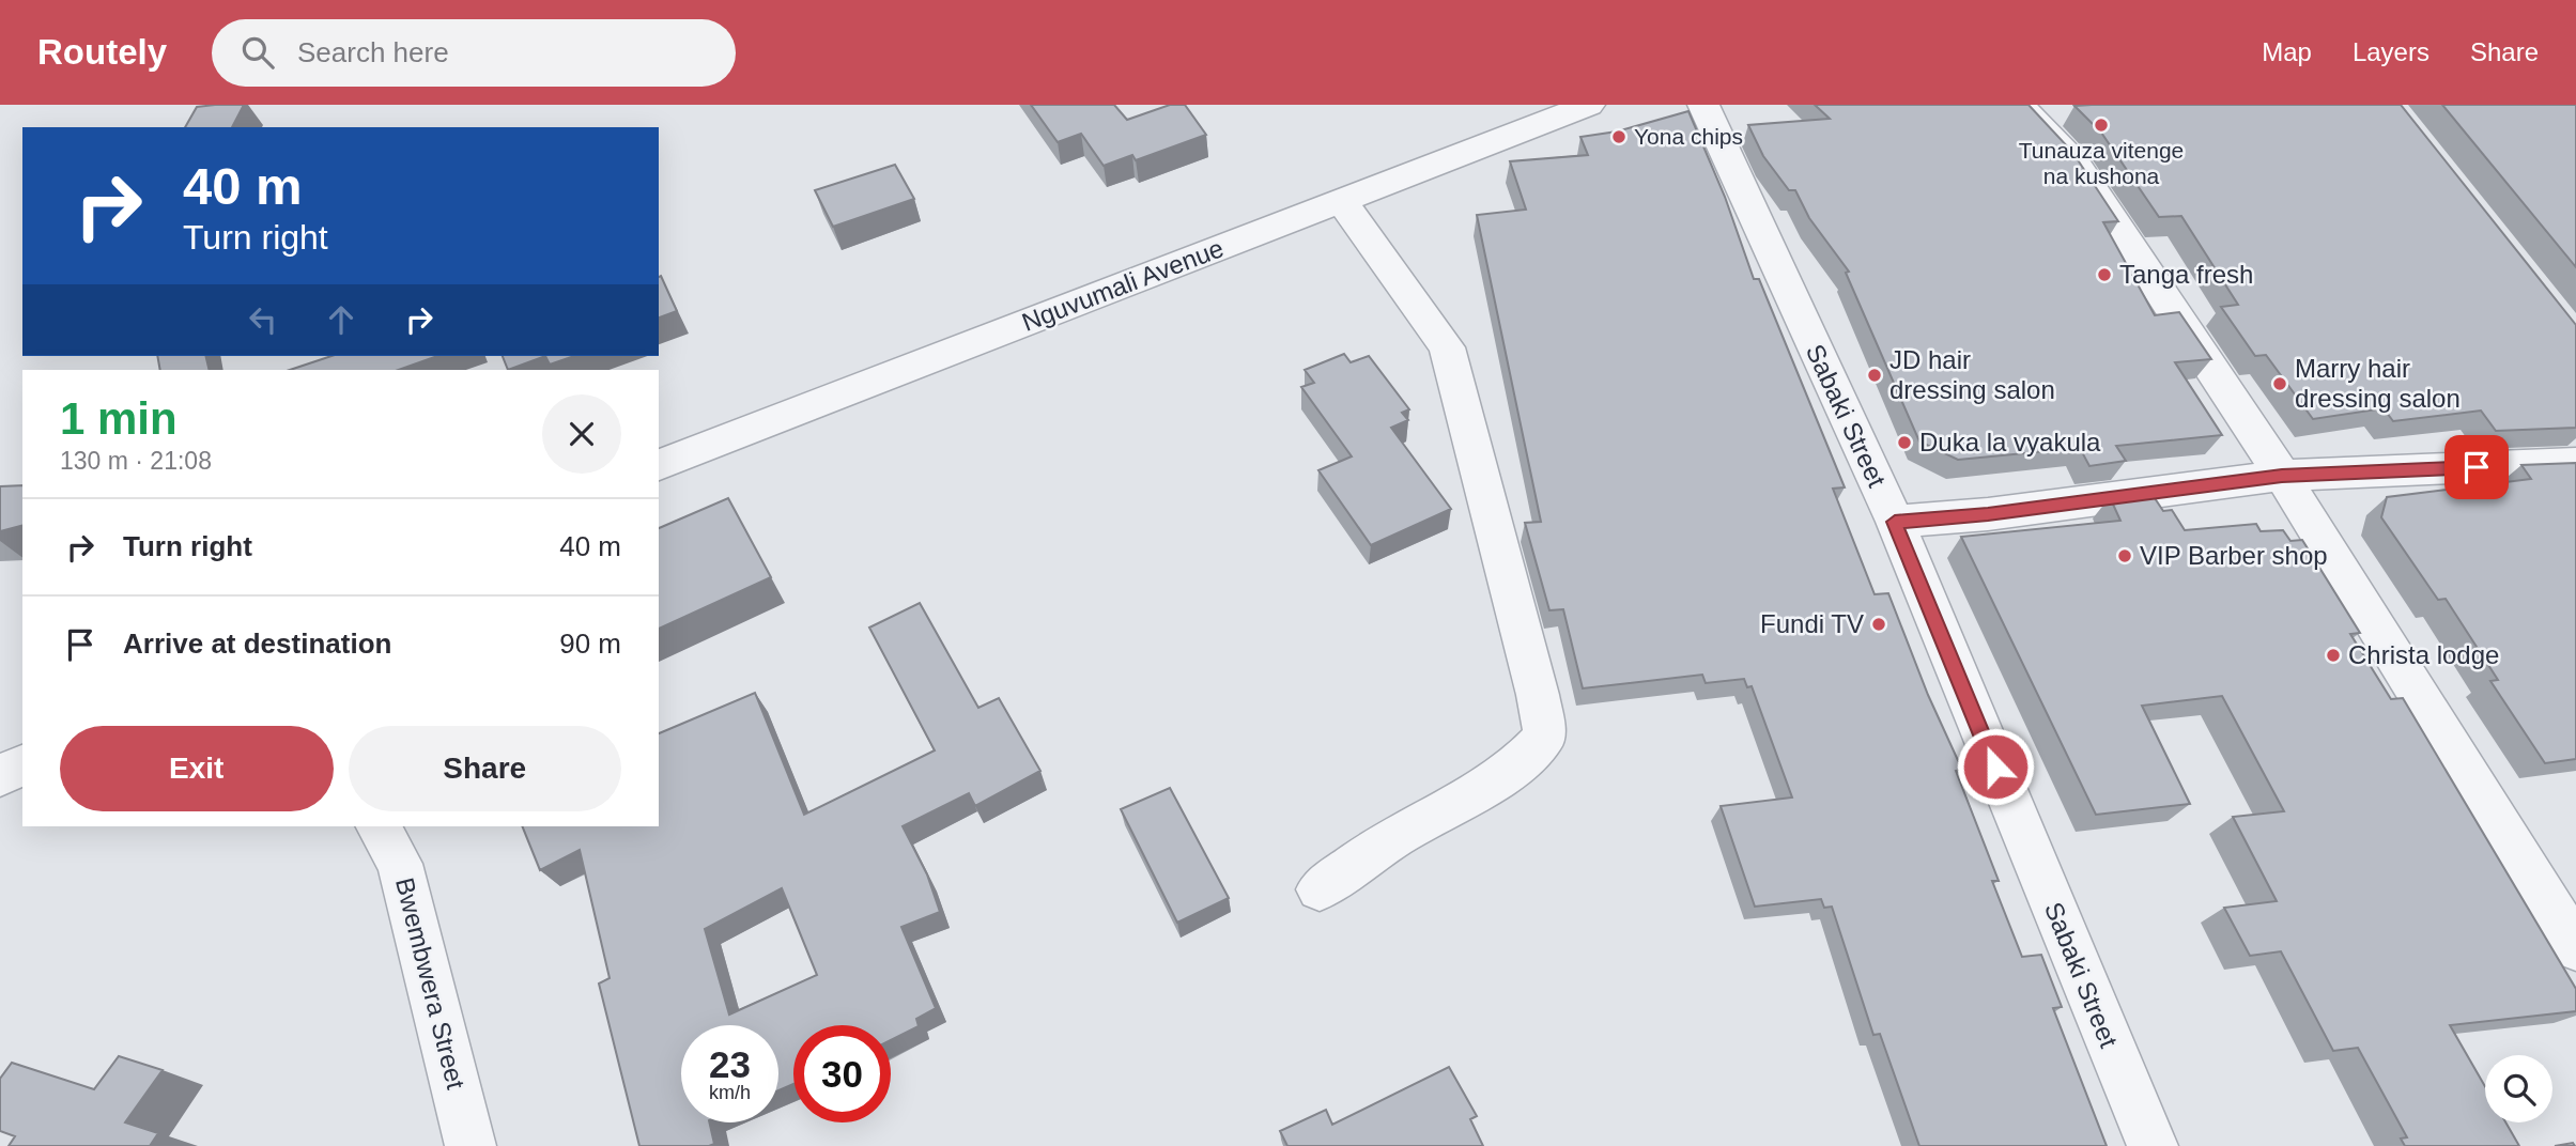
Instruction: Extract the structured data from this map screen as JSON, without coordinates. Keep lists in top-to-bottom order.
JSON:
{
  "streets": {
    "street": ["Nguvumali Avenue", "Sabaki Street", "Bwembwera Street"]
  },
  "places": [
    "Tunauza vitenge na kushona",
    "Yona chips",
    "Tanga fresh",
    "JD hair dressing salon",
    "Marry hair dressing salon",
    "Duka la vyakula",
    "VIP Barber shop",
    "Fundi TV",
    "Christa lodge"
  ],
  "page": {
    "header": "Routely",
    "search": "Search here",
    "nav": ["Map", "Layers", "Share"],
    "turn": ["40 m", "Turn right"],
    "heading": ["1 min", "130 m · 21:08"],
    "list": [
      {
        "name": "Turn right",
        "value": "40 m"
      },
      {
        "name": "Arrive at destination",
        "value": "90 m"
      }
    ],
    "buttons": ["Exit", "Share"],
    "speed": "23 km/h",
    "limit": "30"
  }
}
